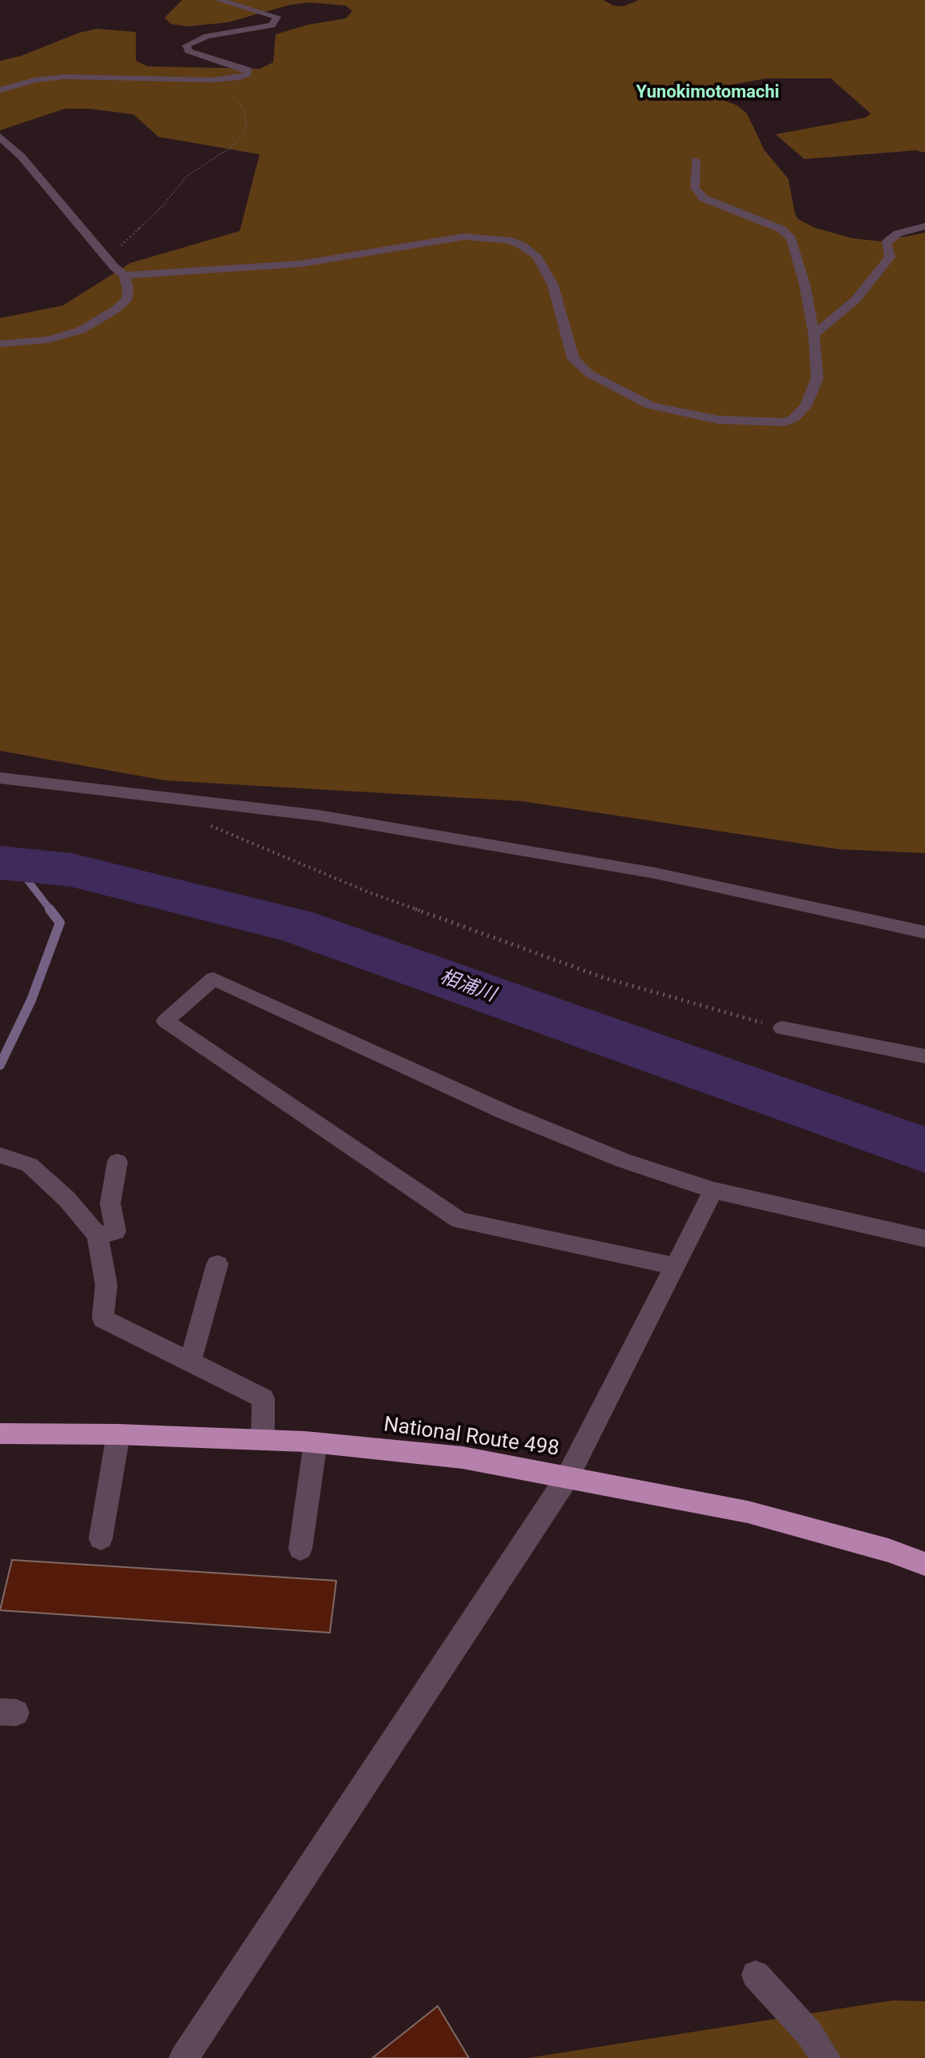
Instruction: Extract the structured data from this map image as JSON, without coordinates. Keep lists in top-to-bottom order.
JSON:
{
  "streets": {
    "highway": ["National Route 498"]
  },
  "districts": ["Yunokimotomachi"],
  "water": ["相浦川"]
}
